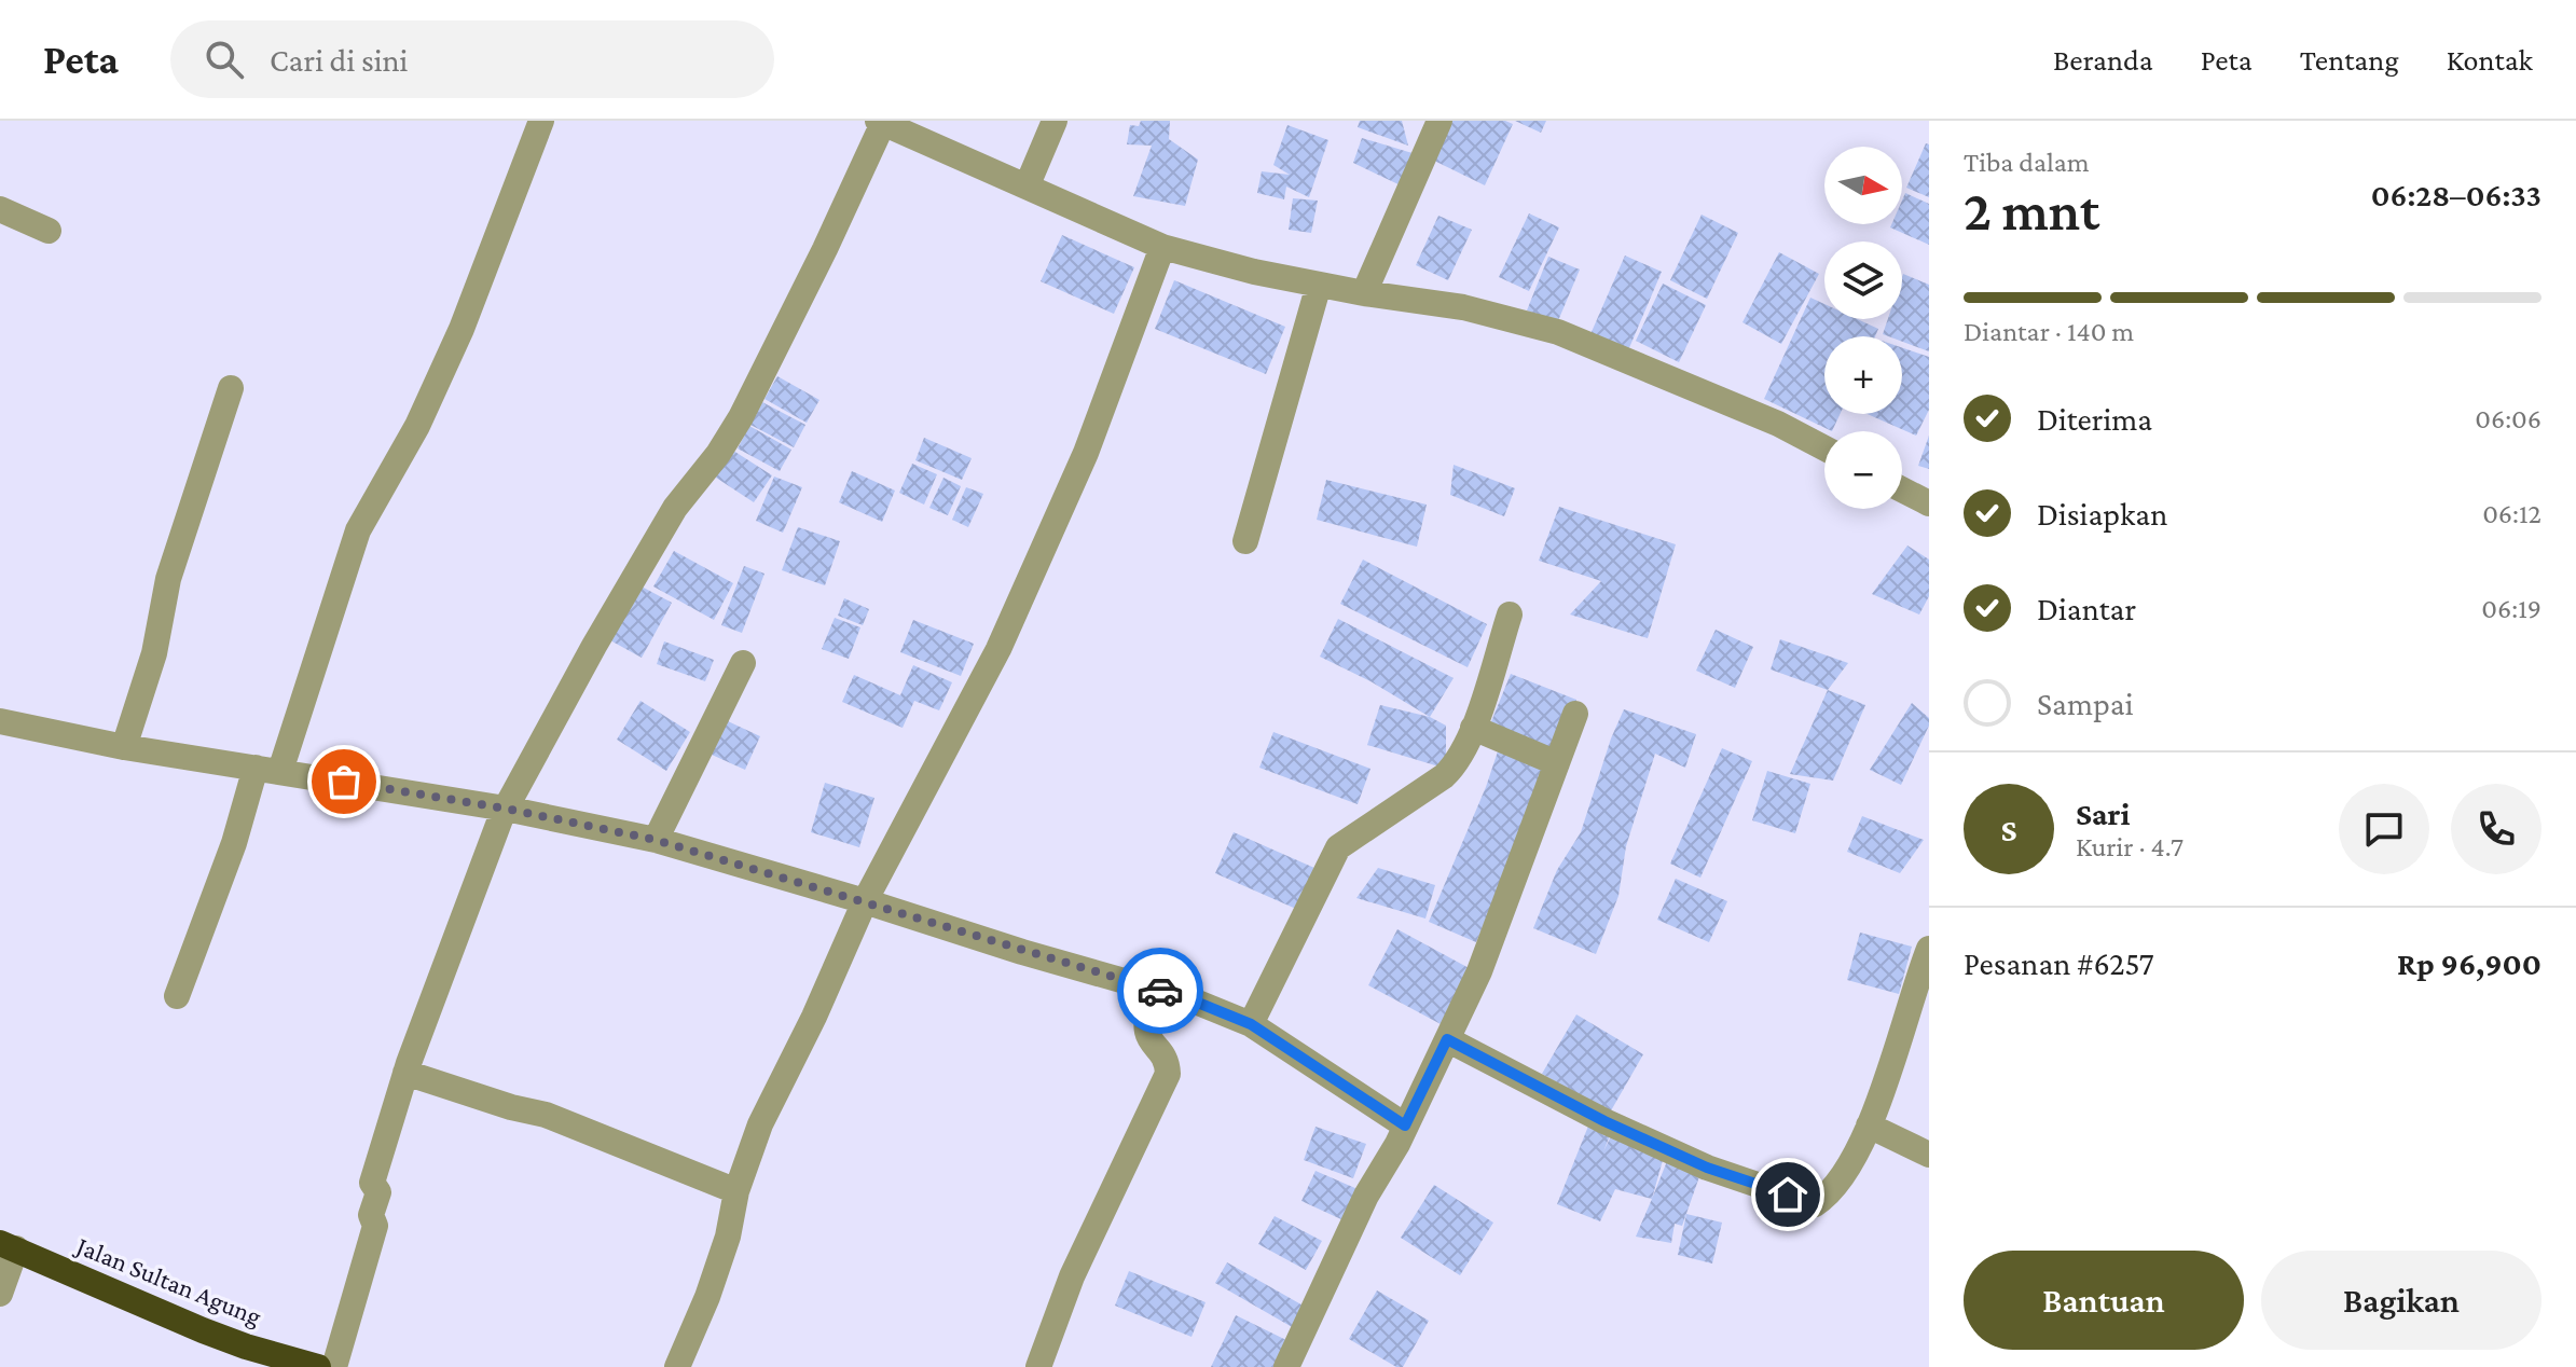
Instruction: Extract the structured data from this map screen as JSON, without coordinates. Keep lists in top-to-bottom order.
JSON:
{
  "streets": {
    "highway": ["Jalan Sultan Agung"]
  },
  "north": "right",
  "page": {
    "header": "Peta",
    "search": "Cari di sini",
    "nav": [
      "Beranda",
      "Peta",
      "Tentang",
      "Kontak"
    ],
    "heading": ["2 mnt", "Tiba dalam", "06:28–06:33"],
    "panel": [
      "Sari",
      "Kurir · 4.7",
      "Pesanan #6257",
      "Rp 96,900"
    ],
    "map_buttons": ["+", "−"],
    "bar": "Diantar · 140 m",
    "list": [
      ["Diterima", "06:06"],
      ["Disiapkan", "06:12"],
      ["Diantar", "06:19"],
      "Sampai"
    ],
    "round": "S",
    "buttons": ["Bantuan", "Bagikan"]
  }
}
